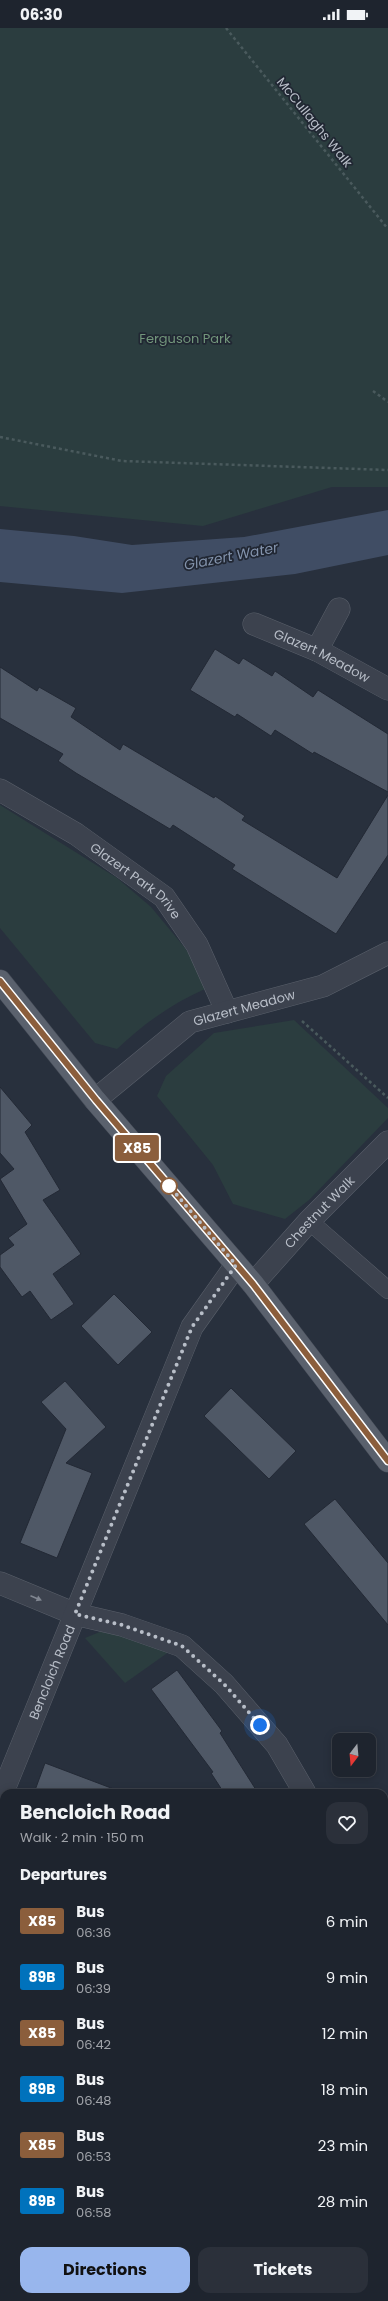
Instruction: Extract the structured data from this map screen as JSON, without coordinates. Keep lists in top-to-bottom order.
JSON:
{
  "streets": {
    "street": [
      "Glazert Meadow",
      "Glazert Park Drive",
      "Chestnut Walk",
      "Bencloich Road"
    ],
    "path": ["McCullaghs Walk"]
  },
  "crossings": [
    ["Glazert Meadow", "Glazert Park Drive"]
  ],
  "water": ["Glazert Water"],
  "parks": ["Ferguson Park"],
  "lines": ["bus line X85"],
  "north": "bottom",
  "page": {
    "status": "06:30",
    "on_map": "X85",
    "heading": [
      ["Bencloich Road", "Walk · 2 min · 150 m"],
      "Departures"
    ],
    "list": [
      {
        "mark": "X85",
        "name": "Bus",
        "note": "06:36",
        "value": "6 min"
      },
      {
        "mark": "89B",
        "name": "Bus",
        "note": "06:39",
        "value": "9 min"
      },
      {
        "mark": "X85",
        "name": "Bus",
        "note": "06:42",
        "value": "12 min"
      },
      {
        "mark": "89B",
        "name": "Bus",
        "note": "06:48",
        "value": "18 min"
      },
      {
        "mark": "X85",
        "name": "Bus",
        "note": "06:53",
        "value": "23 min"
      },
      {
        "mark": "89B",
        "name": "Bus",
        "note": "06:58",
        "value": "28 min"
      }
    ],
    "buttons": ["Directions", "Tickets"]
  }
}
